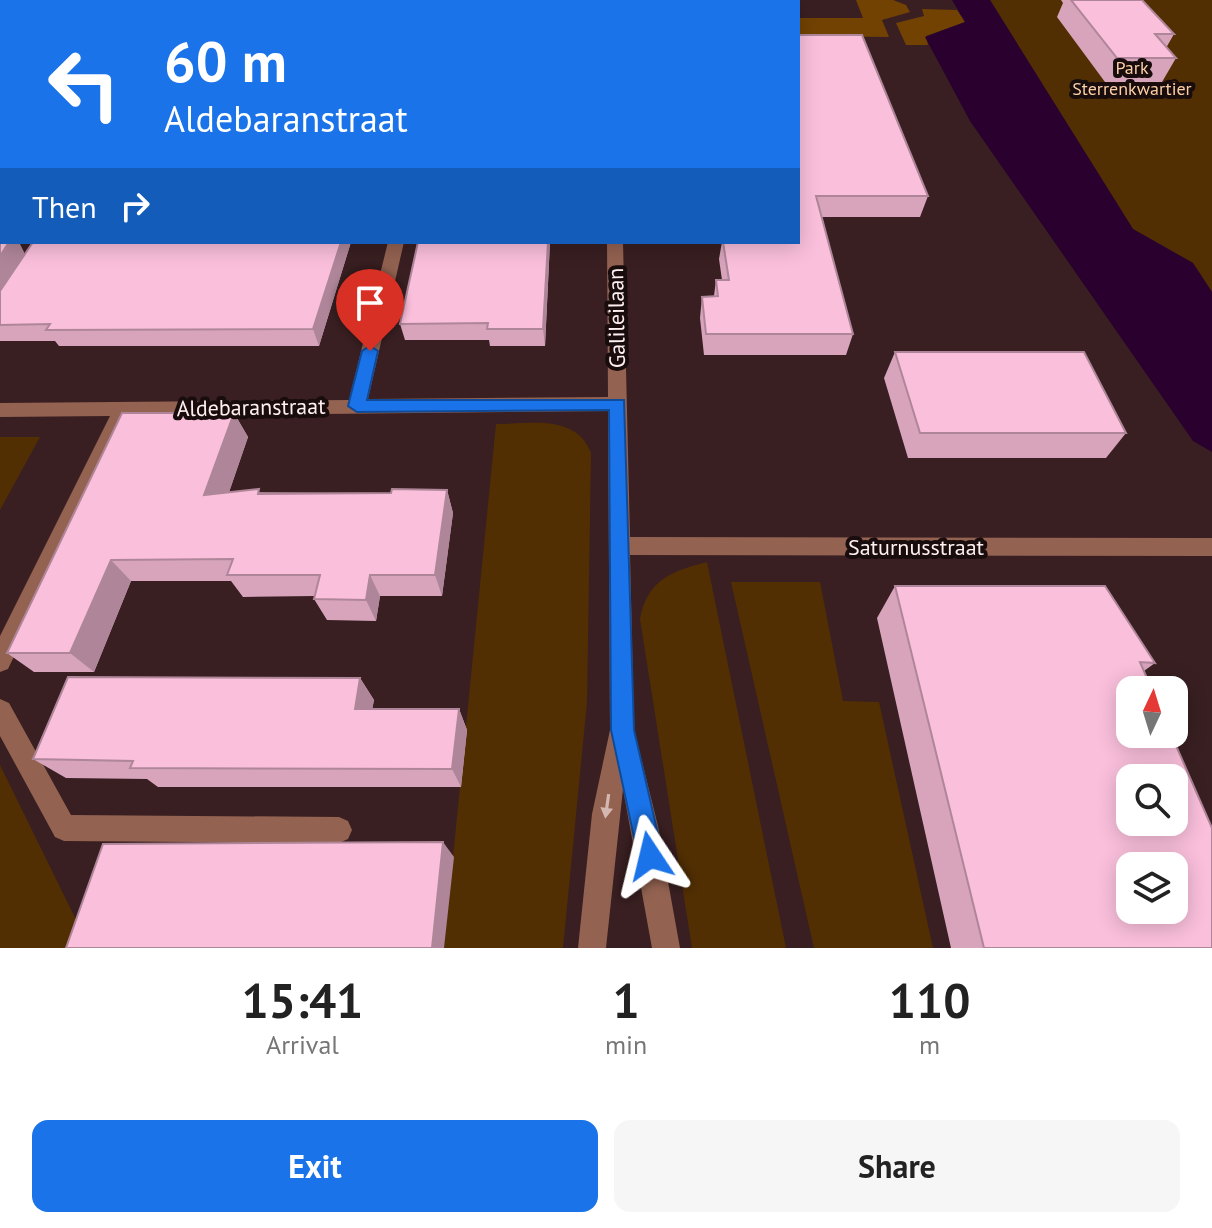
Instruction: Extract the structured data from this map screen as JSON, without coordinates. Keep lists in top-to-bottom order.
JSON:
{
  "streets": {
    "street": ["Galileilaan", "Aldebaranstraat", "Saturnusstraat"]
  },
  "crossings": [
    ["Galileilaan", "Aldebaranstraat"],
    ["Galileilaan", "Saturnusstraat"]
  ],
  "parks": ["Park Sterrenkwartier"],
  "north": "top",
  "page": {
    "turn": ["60 m", "Aldebaranstraat"],
    "then": "Then",
    "eta": [
      "15:41",
      "Arrival",
      "1",
      "min",
      "110",
      "m"
    ],
    "buttons": ["Exit", "Share"]
  }
}
